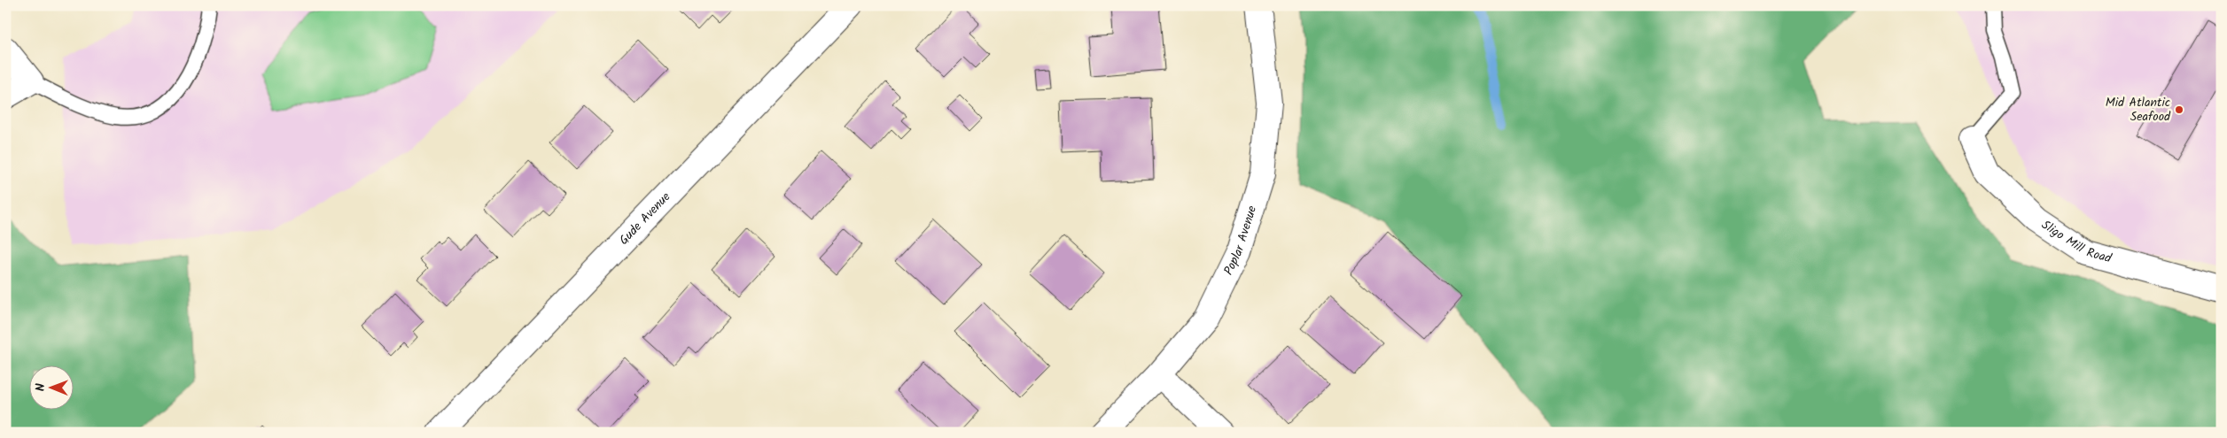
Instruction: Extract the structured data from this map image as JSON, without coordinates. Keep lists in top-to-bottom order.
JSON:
{
  "streets": {
    "street": ["Gude Avenue", "Poplar Avenue", "Sligo Mill Road"]
  },
  "places": ["Mid Atlantic Seafood"],
  "north": "left"
}
